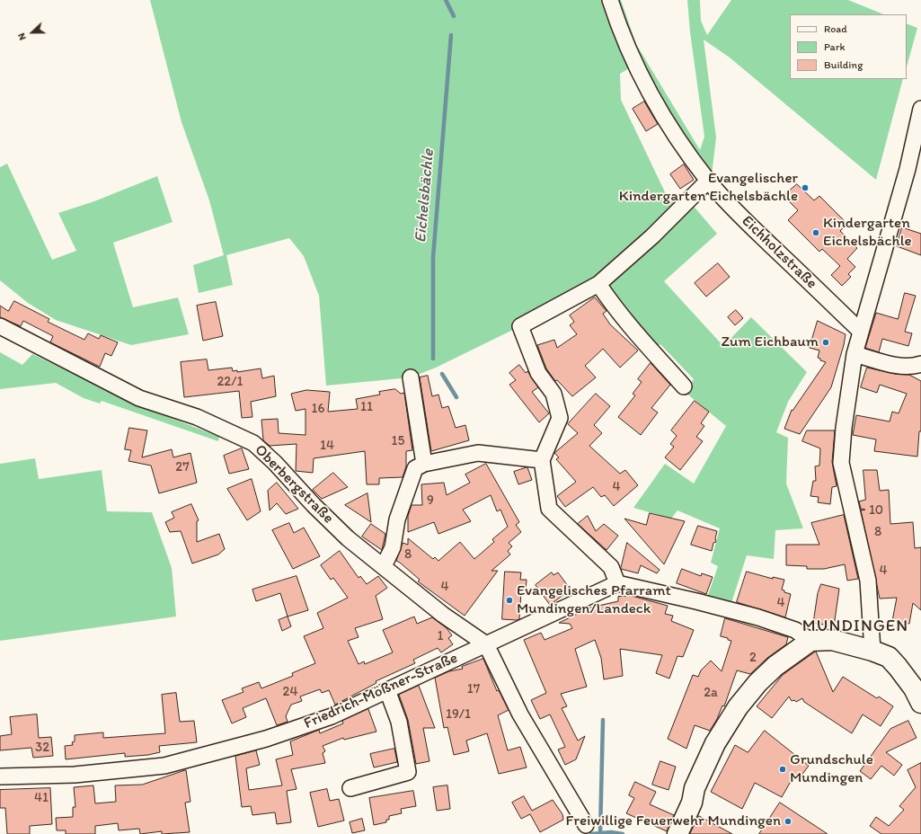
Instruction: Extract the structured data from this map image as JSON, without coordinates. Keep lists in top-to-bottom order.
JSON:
{
  "streets": {
    "street": ["Eichholzstraße", "Oberbergstraße", "Friedrich-Mößner-Straße"]
  },
  "crossings": [
    ["Oberbergstraße", "Friedrich-Mößner-Straße"]
  ],
  "districts": ["MUNDINGEN"],
  "water": ["Eichelsbächle"],
  "places": [
    "Evangelischer Kindergarten Eichelsbächle",
    "Kindergarten Eichelsbächle",
    "Zum Eichbaum",
    "Evangelisches Pfarramt Mundingen/Landeck",
    "Grundschule Mundingen",
    "Freiwillige Feuerwehr Mundingen"
  ],
  "house_numbers": [
    "22/1",
    "11",
    "16",
    "15",
    "14",
    "27",
    "4",
    "9",
    "10",
    "8",
    "8",
    "4",
    "4",
    "4",
    "1",
    "2",
    "17",
    "24",
    "2a",
    "19/1",
    "32",
    "41"
  ],
  "legend": ["Road", "Park", "Building"],
  "north": "left"
}
